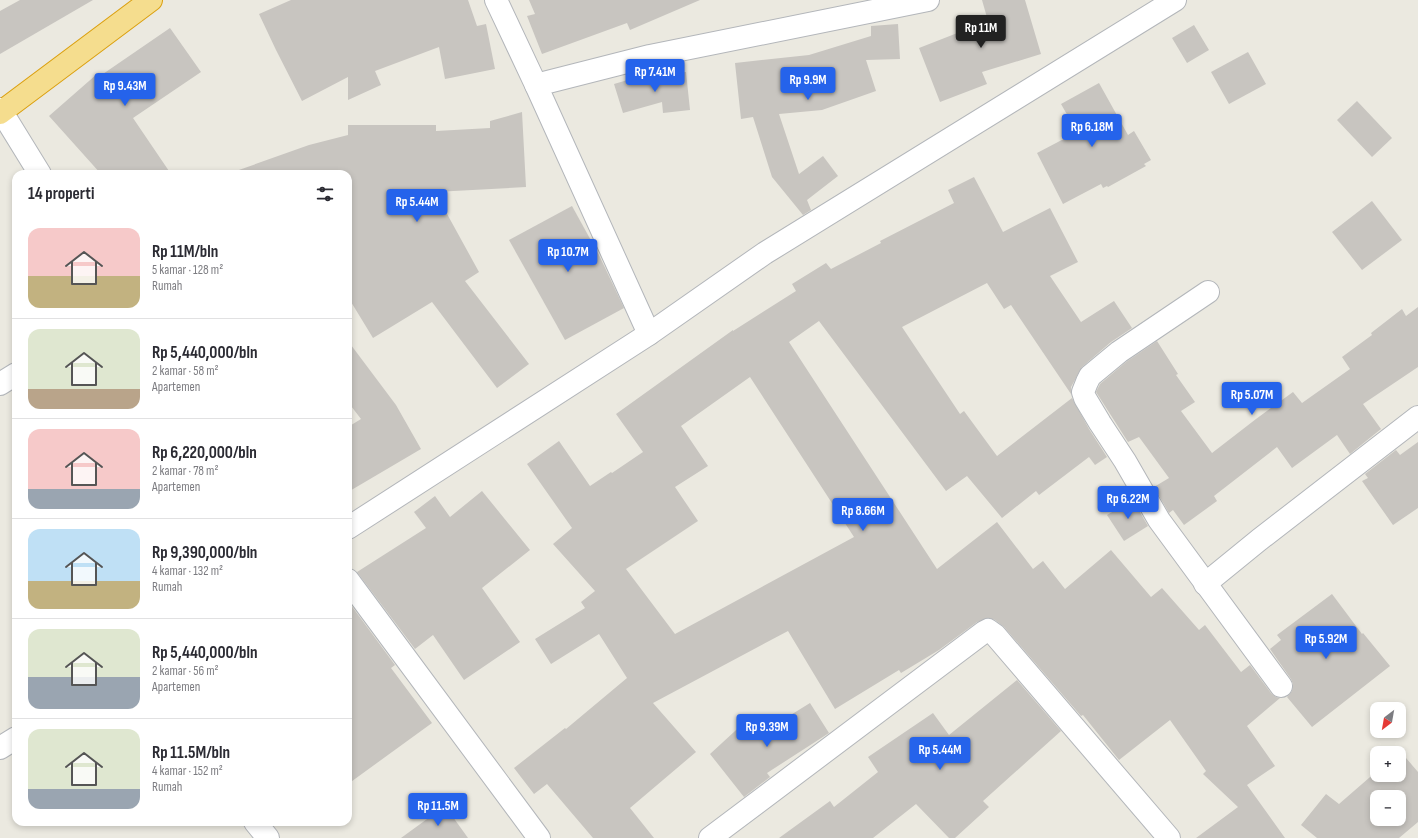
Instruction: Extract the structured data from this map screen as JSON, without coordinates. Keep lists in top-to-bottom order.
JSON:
{
  "north": "bottom left",
  "page": {
    "price": [
      "Rp 11M",
      "Rp 7.41M",
      "Rp 9.9M",
      "Rp 9.43M",
      "Rp 6.18M",
      "Rp 5.44M",
      "Rp 10.7M",
      "Rp 5.07M",
      "Rp 6.22M",
      "Rp 8.66M",
      "Rp 5.92M",
      "Rp 9.39M",
      "Rp 5.44M",
      "Rp 11.5M"
    ],
    "heading": "14 properti",
    "list": [
      {
        "name": "Rp 11M/bln",
        "note": "5 kamar · 128 m² · Rumah"
      },
      {
        "name": "Rp 5,440,000/bln",
        "note": "2 kamar · 58 m² · Apartemen"
      },
      {
        "name": "Rp 6,220,000/bln",
        "note": "2 kamar · 78 m² · Apartemen"
      },
      {
        "name": "Rp 9,390,000/bln",
        "note": "4 kamar · 132 m² · Rumah"
      },
      {
        "name": "Rp 5,440,000/bln",
        "note": "2 kamar · 56 m² · Apartemen"
      },
      {
        "name": "Rp 11.5M/bln",
        "note": "4 kamar · 152 m² · Rumah"
      }
    ],
    "map_buttons": ["+", "−"]
  }
}
